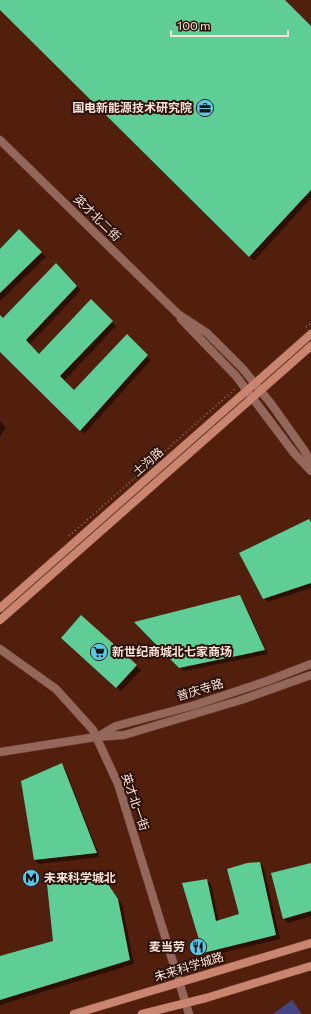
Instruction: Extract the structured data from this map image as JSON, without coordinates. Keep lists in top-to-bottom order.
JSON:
{
  "streets": {
    "main road": ["土沟路", "未来科学城路"],
    "street": ["英才北二街", "普庆寺路", "英才北一街"]
  },
  "crossings": [
    ["英才北二街", "土沟路"],
    ["普庆寺路", "英才北一街"],
    ["英才北一街", "未来科学城路"]
  ],
  "places": {
    "office": ["国电新能源技术研究院"],
    "supermarket": ["新世纪商城北七家商场"],
    "metro station": ["未来科学城北"],
    "restaurant": ["麦当劳"]
  },
  "scale_bar": "100 m"
}
